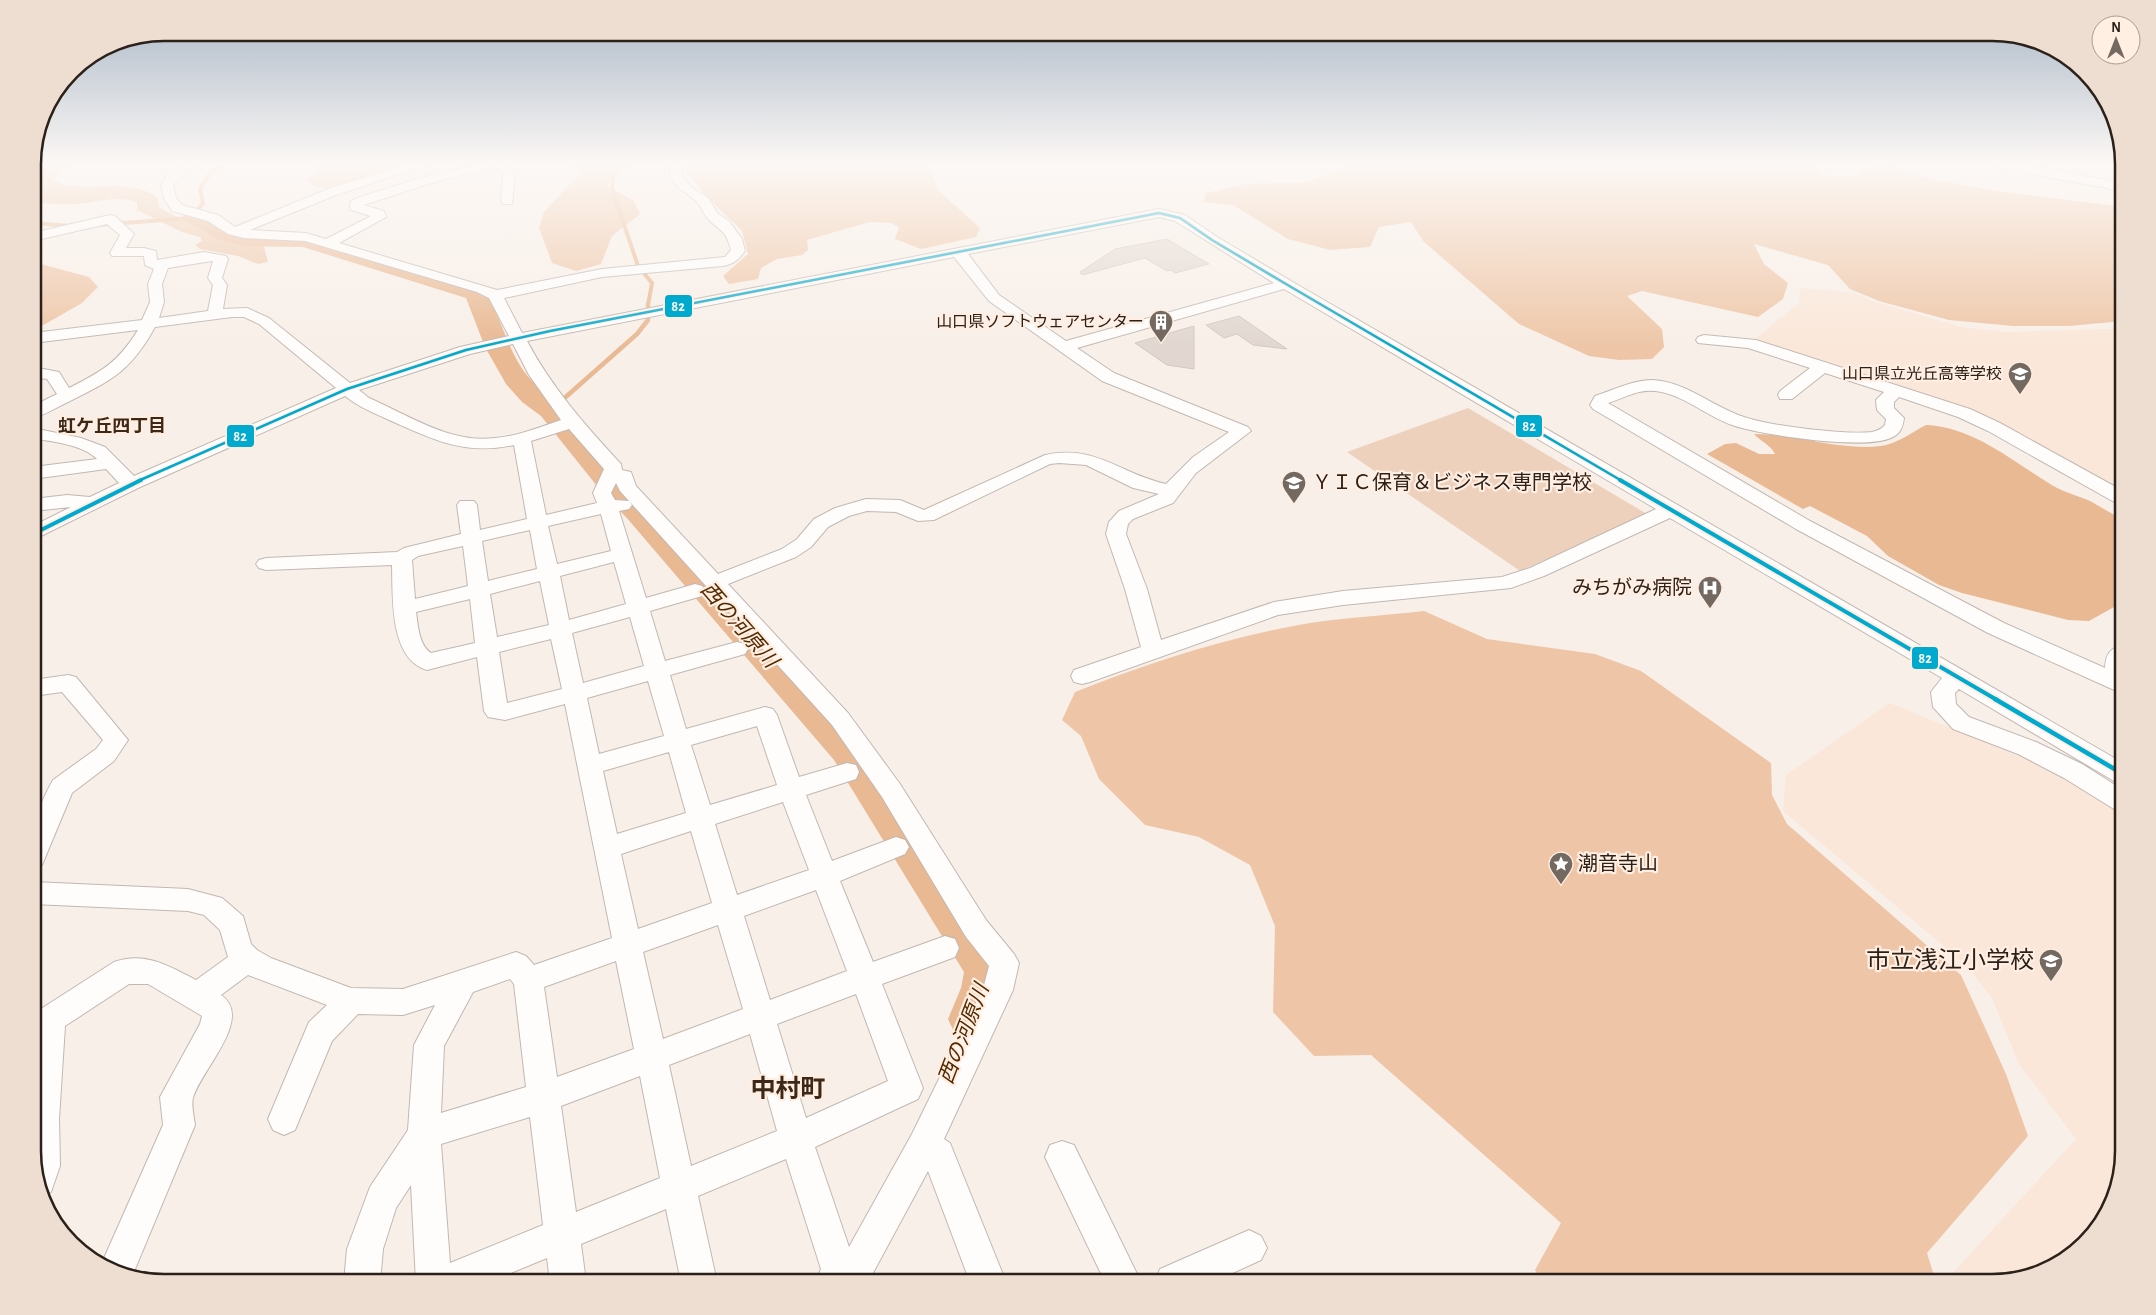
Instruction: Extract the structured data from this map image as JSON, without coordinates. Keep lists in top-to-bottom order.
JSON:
{
  "districts": ["虹ケ丘四丁目", "中村町"],
  "water": ["西の河原川"],
  "places": {
    "building": ["山口県ソフトウェアセンター"],
    "school or university": ["山口県立光丘高等学校", "ＹＩＣ保育＆ビジネス専門学校", "市立浅江小学校"],
    "hospital": ["みちがみ病院"],
    "place": ["潮音寺山"]
  },
  "lines": ["transit line 82"],
  "north": "top"
}
